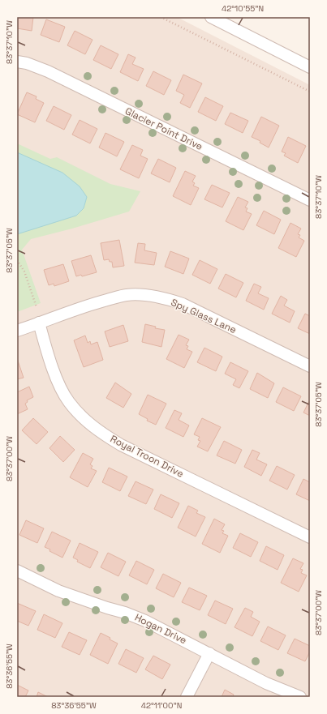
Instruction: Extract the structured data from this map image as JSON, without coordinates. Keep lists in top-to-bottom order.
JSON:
{
  "streets": {
    "street": [
      "Glacier Point Drive",
      "Spy Glass Lane",
      "Royal Troon Drive",
      "Hogan Drive"
    ]
  },
  "crossings": [
    ["Spy Glass Lane", "Royal Troon Drive"]
  ],
  "coordinates": [
    "42°10'55\"N",
    "83°37'10\"W",
    "83°37'05\"W",
    "83°37'00\"W",
    "83°36'55\"W",
    "42°11'00\"N"
  ]
}
